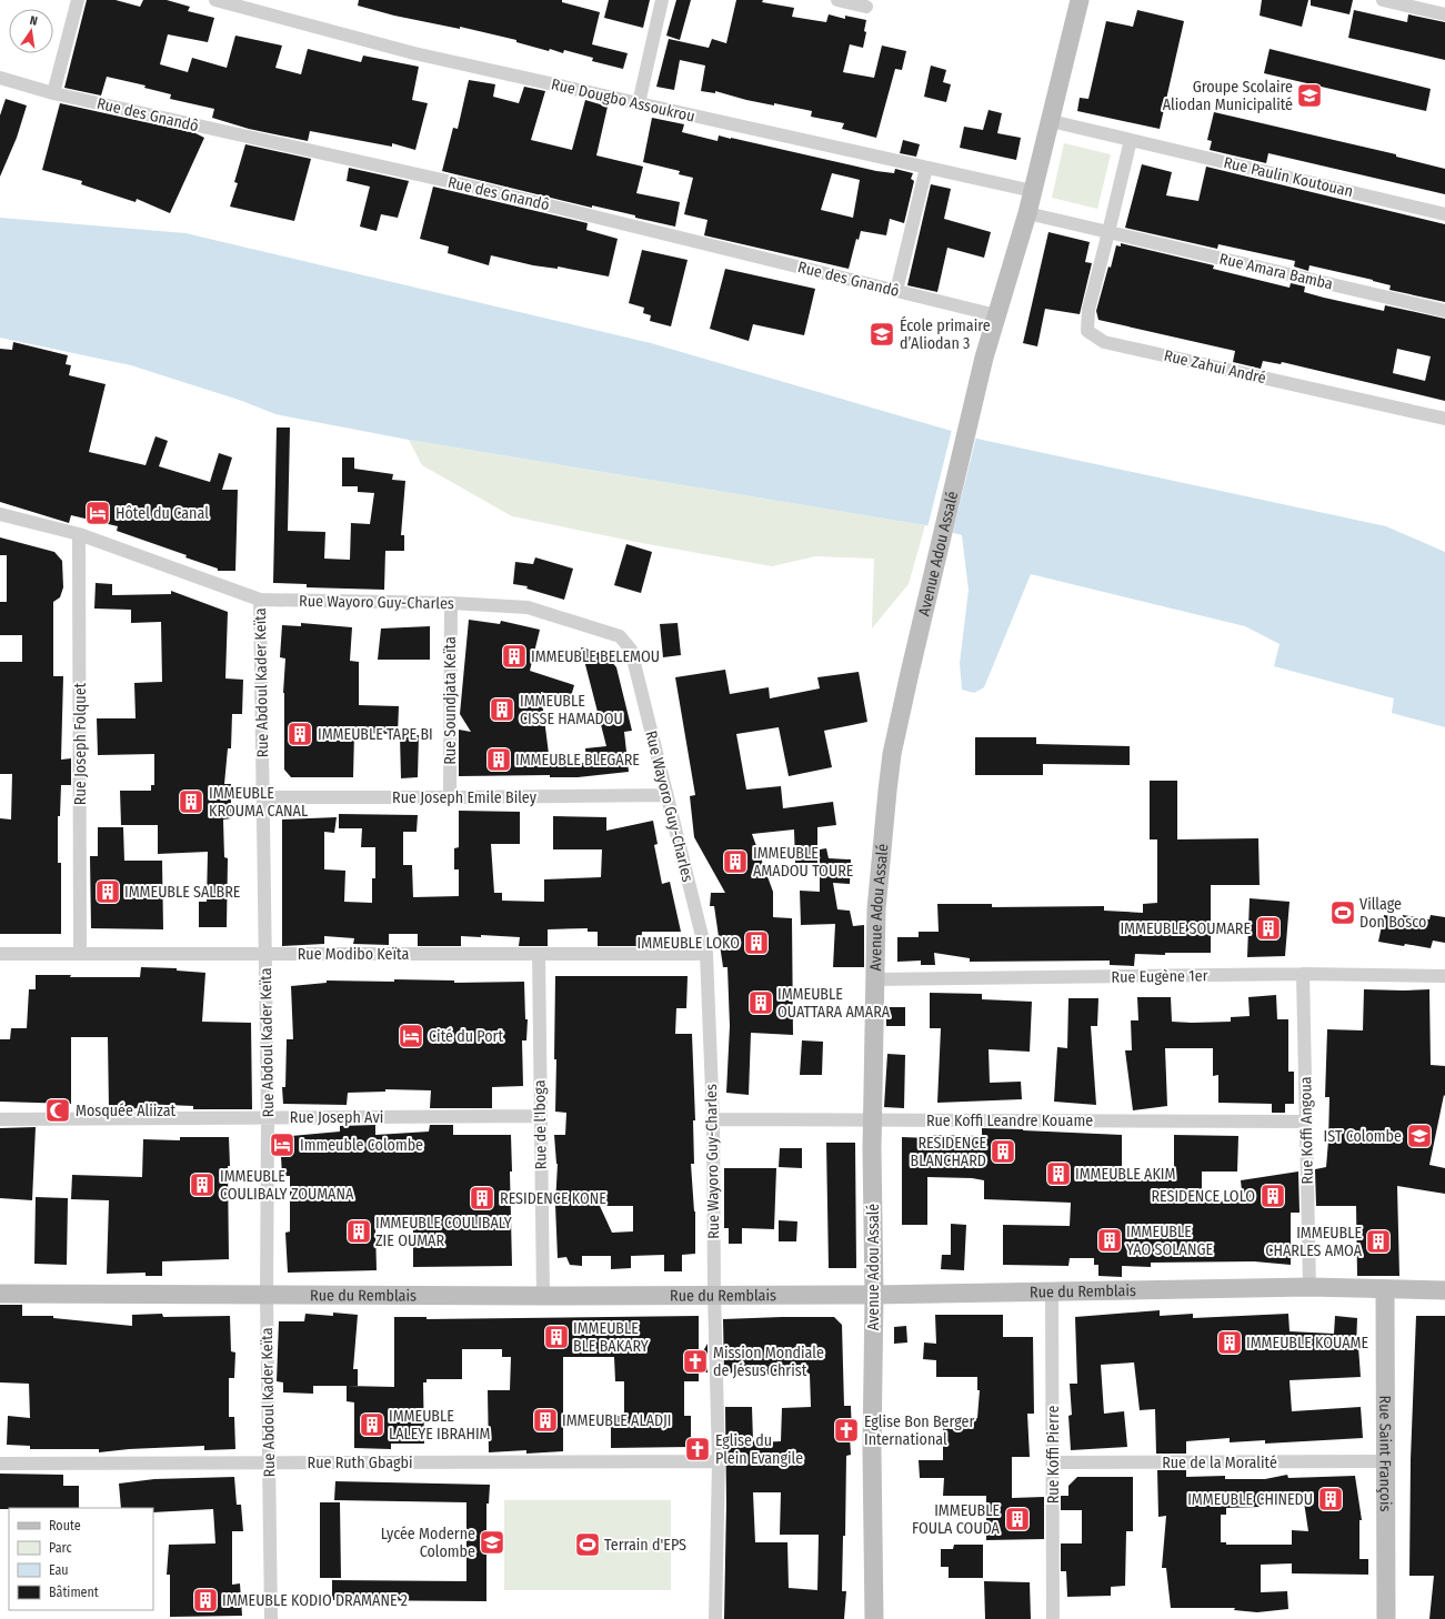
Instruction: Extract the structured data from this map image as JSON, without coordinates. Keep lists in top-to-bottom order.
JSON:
{
  "streets": {
    "street": [
      "Rue Dougbo Assoukrou",
      "Rue des Gnandô",
      "Rue Paulin Koutouan",
      "Rue Amara Bamba",
      "Rue Zahui André",
      "Avenue Adou Assalé",
      "Rue Wayoro Guy-Charles",
      "Rue Abdoul Kader Keïta",
      "Rue Soundjata Keïta",
      "Rue Joseph Folquet",
      "Rue Joseph Emile Biley",
      "Rue Modibo Keïta",
      "Rue Eugène 1er",
      "Rue Joseph Avi",
      "Rue Koffi Leandre Kouame",
      "Rue de l'Iboga",
      "Rue Koffi Angoua",
      "Rue du Remblais",
      "Rue Saint François",
      "Rue Koffi Pierre",
      "Rue Ruth Gbagbi",
      "Rue de la Moralité"
    ]
  },
  "crossings": [
    ["Rue Dougbo Assoukrou", "Avenue Adou Assalé"],
    ["Rue des Gnandô", "Avenue Adou Assalé"],
    ["Rue Paulin Koutouan", "Avenue Adou Assalé"],
    ["Rue Amara Bamba", "Rue Zahui André"],
    ["Rue Amara Bamba", "Avenue Adou Assalé"],
    ["Avenue Adou Assalé", "Rue Eugène 1er"],
    ["Avenue Adou Assalé", "Rue Koffi Leandre Kouame"],
    ["Avenue Adou Assalé", "Rue du Remblais"],
    ["Rue Wayoro Guy-Charles", "Rue Abdoul Kader Keïta"],
    ["Rue Wayoro Guy-Charles", "Rue Soundjata Keïta"],
    ["Rue Wayoro Guy-Charles", "Rue Joseph Folquet"],
    ["Rue Wayoro Guy-Charles", "Rue Joseph Emile Biley"],
    ["Rue Wayoro Guy-Charles", "Rue Modibo Keïta"],
    ["Rue Wayoro Guy-Charles", "Rue Koffi Leandre Kouame"],
    ["Rue Wayoro Guy-Charles", "Rue du Remblais"],
    ["Rue Wayoro Guy-Charles", "Rue Ruth Gbagbi"],
    ["Rue Abdoul Kader Keïta", "Rue Joseph Emile Biley"],
    ["Rue Abdoul Kader Keïta", "Rue Modibo Keïta"],
    ["Rue Abdoul Kader Keïta", "Rue Joseph Avi"],
    ["Rue Abdoul Kader Keïta", "Rue du Remblais"],
    ["Rue Abdoul Kader Keïta", "Rue Ruth Gbagbi"],
    ["Rue Soundjata Keïta", "Rue Joseph Emile Biley"],
    ["Rue Joseph Folquet", "Rue Modibo Keïta"],
    ["Rue Modibo Keïta", "Rue de l'Iboga"],
    ["Rue Eugène 1er", "Rue Koffi Angoua"],
    ["Rue Joseph Avi", "Rue de l'Iboga"],
    ["Rue Koffi Leandre Kouame", "Rue Koffi Angoua"],
    ["Rue de l'Iboga", "Rue du Remblais"],
    ["Rue Koffi Angoua", "Rue du Remblais"],
    ["Rue du Remblais", "Rue Saint François"],
    ["Rue du Remblais", "Rue Koffi Pierre"],
    ["Rue Saint François", "Rue de la Moralité"],
    ["Rue Koffi Pierre", "Rue de la Moralité"]
  ],
  "places": {
    "school or university": [
      "Groupe Scolaire Aliodan Municipalité",
      "École primaire d’Aliodan 3",
      "IST Colombe",
      "Lycée Moderne Colombe"
    ],
    "hotel": ["Hôtel du Canal", "Cité du Port", "Immeuble Colombe"],
    "building": [
      "IMMEUBLE BELEMOU",
      "IMMEUBLE CISSE HAMADOU",
      "IMMEUBLE TAPE BI",
      "IMMEUBLE BLEGARE",
      "IMMEUBLE KROUMA CANAL",
      "IMMEUBLE AMADOU TOURE",
      "IMMEUBLE SALBRE",
      "IMMEUBLE SOUMARE",
      "IMMEUBLE LOKO",
      "IMMEUBLE OUATTARA AMARA",
      "RESIDENCE BLANCHARD",
      "IMMEUBLE AKIM",
      "IMMEUBLE COULIBALY ZOUMANA",
      "RESIDENCE LOLO",
      "RESIDENCE KONE",
      "IMMEUBLE COULIBALY ZIE OUMAR",
      "IMMEUBLE YAO SOLANGE",
      "IMMEUBLE CHARLES AMOA",
      "IMMEUBLE BLE BAKARY",
      "IMMEUBLE KOUAME",
      "IMMEUBLE ALADJI",
      "IMMEUBLE LALEYE IBRAHIM",
      "IMMEUBLE CHINEDU",
      "IMMEUBLE FOULA COUDA",
      "IMMEUBLE KODIO DRAMANE 2"
    ],
    "sports": ["Village Don Bosco", "Terrain d'EPS"],
    "mosque": ["Mosquée Aliizat"],
    "church": ["Mission Mondiale de Jésus Christ", "Eglise Bon Berger International", "Eglise du Plein Evangile"]
  },
  "legend": [
    "Route",
    "Parc",
    "Eau",
    "Bâtiment"
  ],
  "north": "top"
}
